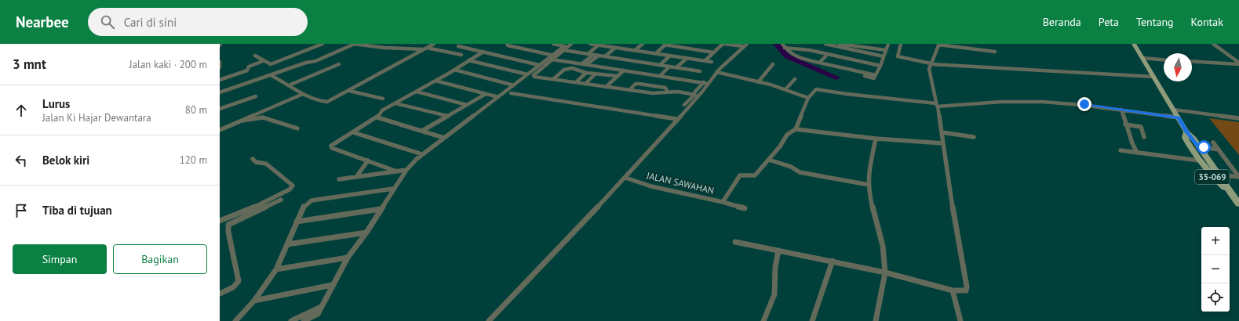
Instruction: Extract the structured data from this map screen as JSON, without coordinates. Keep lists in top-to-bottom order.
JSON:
{
  "streets": {
    "main road": ["35-069"],
    "street": ["JALAN SAWAHAN"]
  },
  "north": "bottom",
  "page": {
    "header": "Nearbee",
    "search": "Cari di sini",
    "nav": [
      "Beranda",
      "Peta",
      "Tentang",
      "Kontak"
    ],
    "heading": ["3 mnt", "Jalan kaki · 200 m"],
    "list": [
      ["Lurus", "Jalan Ki Hajar Dewantara", "80 m"],
      ["Belok kiri", "120 m"],
      "Tiba di tujuan"
    ],
    "map_buttons": ["+", "−"],
    "buttons": ["Simpan", "Bagikan"]
  }
}
